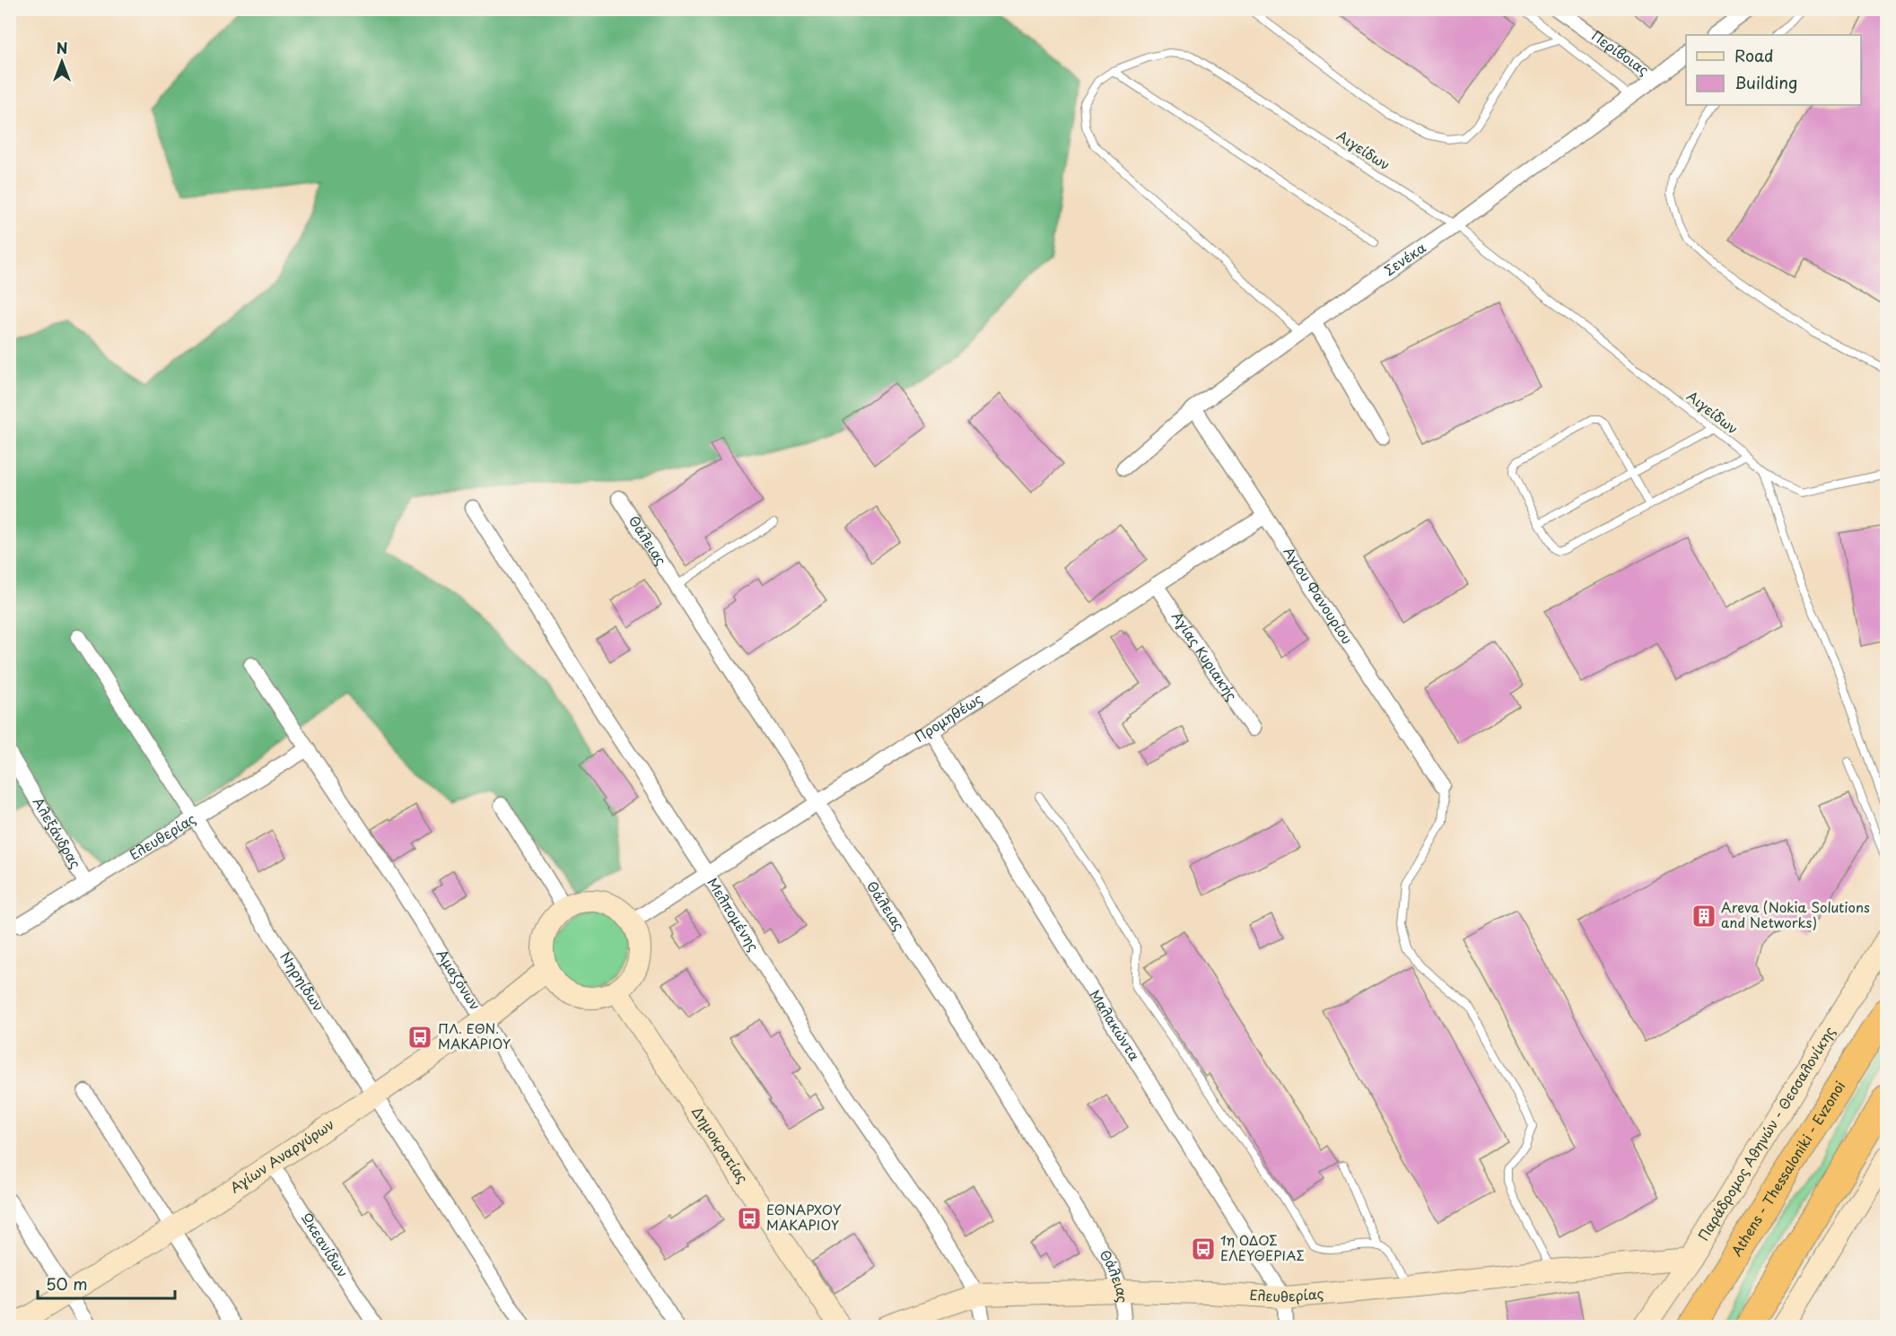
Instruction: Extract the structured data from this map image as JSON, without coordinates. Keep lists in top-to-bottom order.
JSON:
{
  "streets": {
    "highway": ["Athens - Thessaloniki - Evzonoi"],
    "street": [
      "Περίβοιας",
      "Σενέκα",
      "Θάλειας",
      "Αγίου Φανουρίου",
      "Αγίας Κυριακής",
      "Προμηθέως",
      "Αλεξάνδρας",
      "Ελευθερίας",
      "Μελπομένης",
      "Αμαζόνων",
      "Νηρηίδων",
      "Μαλακώντα",
      "Παράδρομος Αθηνών - Θεσσαλονίκης",
      "Δημοκρατίας",
      "Αγίων Αναργύρων",
      "Ωκεανίδων"
    ],
    "lane": ["Αιγείδων"]
  },
  "crossings": [
    ["Περίβοιας", "Σενέκα"],
    ["Αιγείδων", "Σενέκα"],
    ["Σενέκα", "Αγίου Φανουρίου"],
    ["Θάλειας", "Προμηθέως"],
    ["Θάλειας", "Ελευθερίας"],
    ["Αγίου Φανουρίου", "Προμηθέως"],
    ["Αγίας Κυριακής", "Προμηθέως"],
    ["Προμηθέως", "Μελπομένης"],
    ["Προμηθέως", "Μαλακώντα"],
    ["Προμηθέως", "Δημοκρατίας"],
    ["Προμηθέως", "Αγίων Αναργύρων"],
    ["Αλεξάνδρας", "Ελευθερίας"],
    ["Ελευθερίας", "Μελπομένης"],
    ["Ελευθερίας", "Αμαζόνων"],
    ["Ελευθερίας", "Νηρηίδων"],
    ["Ελευθερίας", "Μαλακώντα"],
    ["Ελευθερίας", "Παράδρομος Αθηνών - Θεσσαλονίκης"],
    ["Αμαζόνων", "Αγίων Αναργύρων"],
    ["Νηρηίδων", "Αγίων Αναργύρων"],
    ["Δημοκρατίας", "Αγίων Αναργύρων"],
    ["Αγίων Αναργύρων", "Ωκεανίδων"]
  ],
  "places": {
    "building": ["Areva (Nokia Solutions and Networks)"],
    "bus stop": ["ΠΛ. ΕΘΝ. ΜΑΚΑΡΙΟΥ", "ΕΘΝΑΡΧΟΥ ΜΑΚΑΡΙΟΥ", "1η ΟΔΟΣ ΕΛΕΥΘΕΡΙΑΣ"]
  },
  "legend": ["Road", "Building"],
  "scale_bar": "50 m",
  "north": "top"
}
